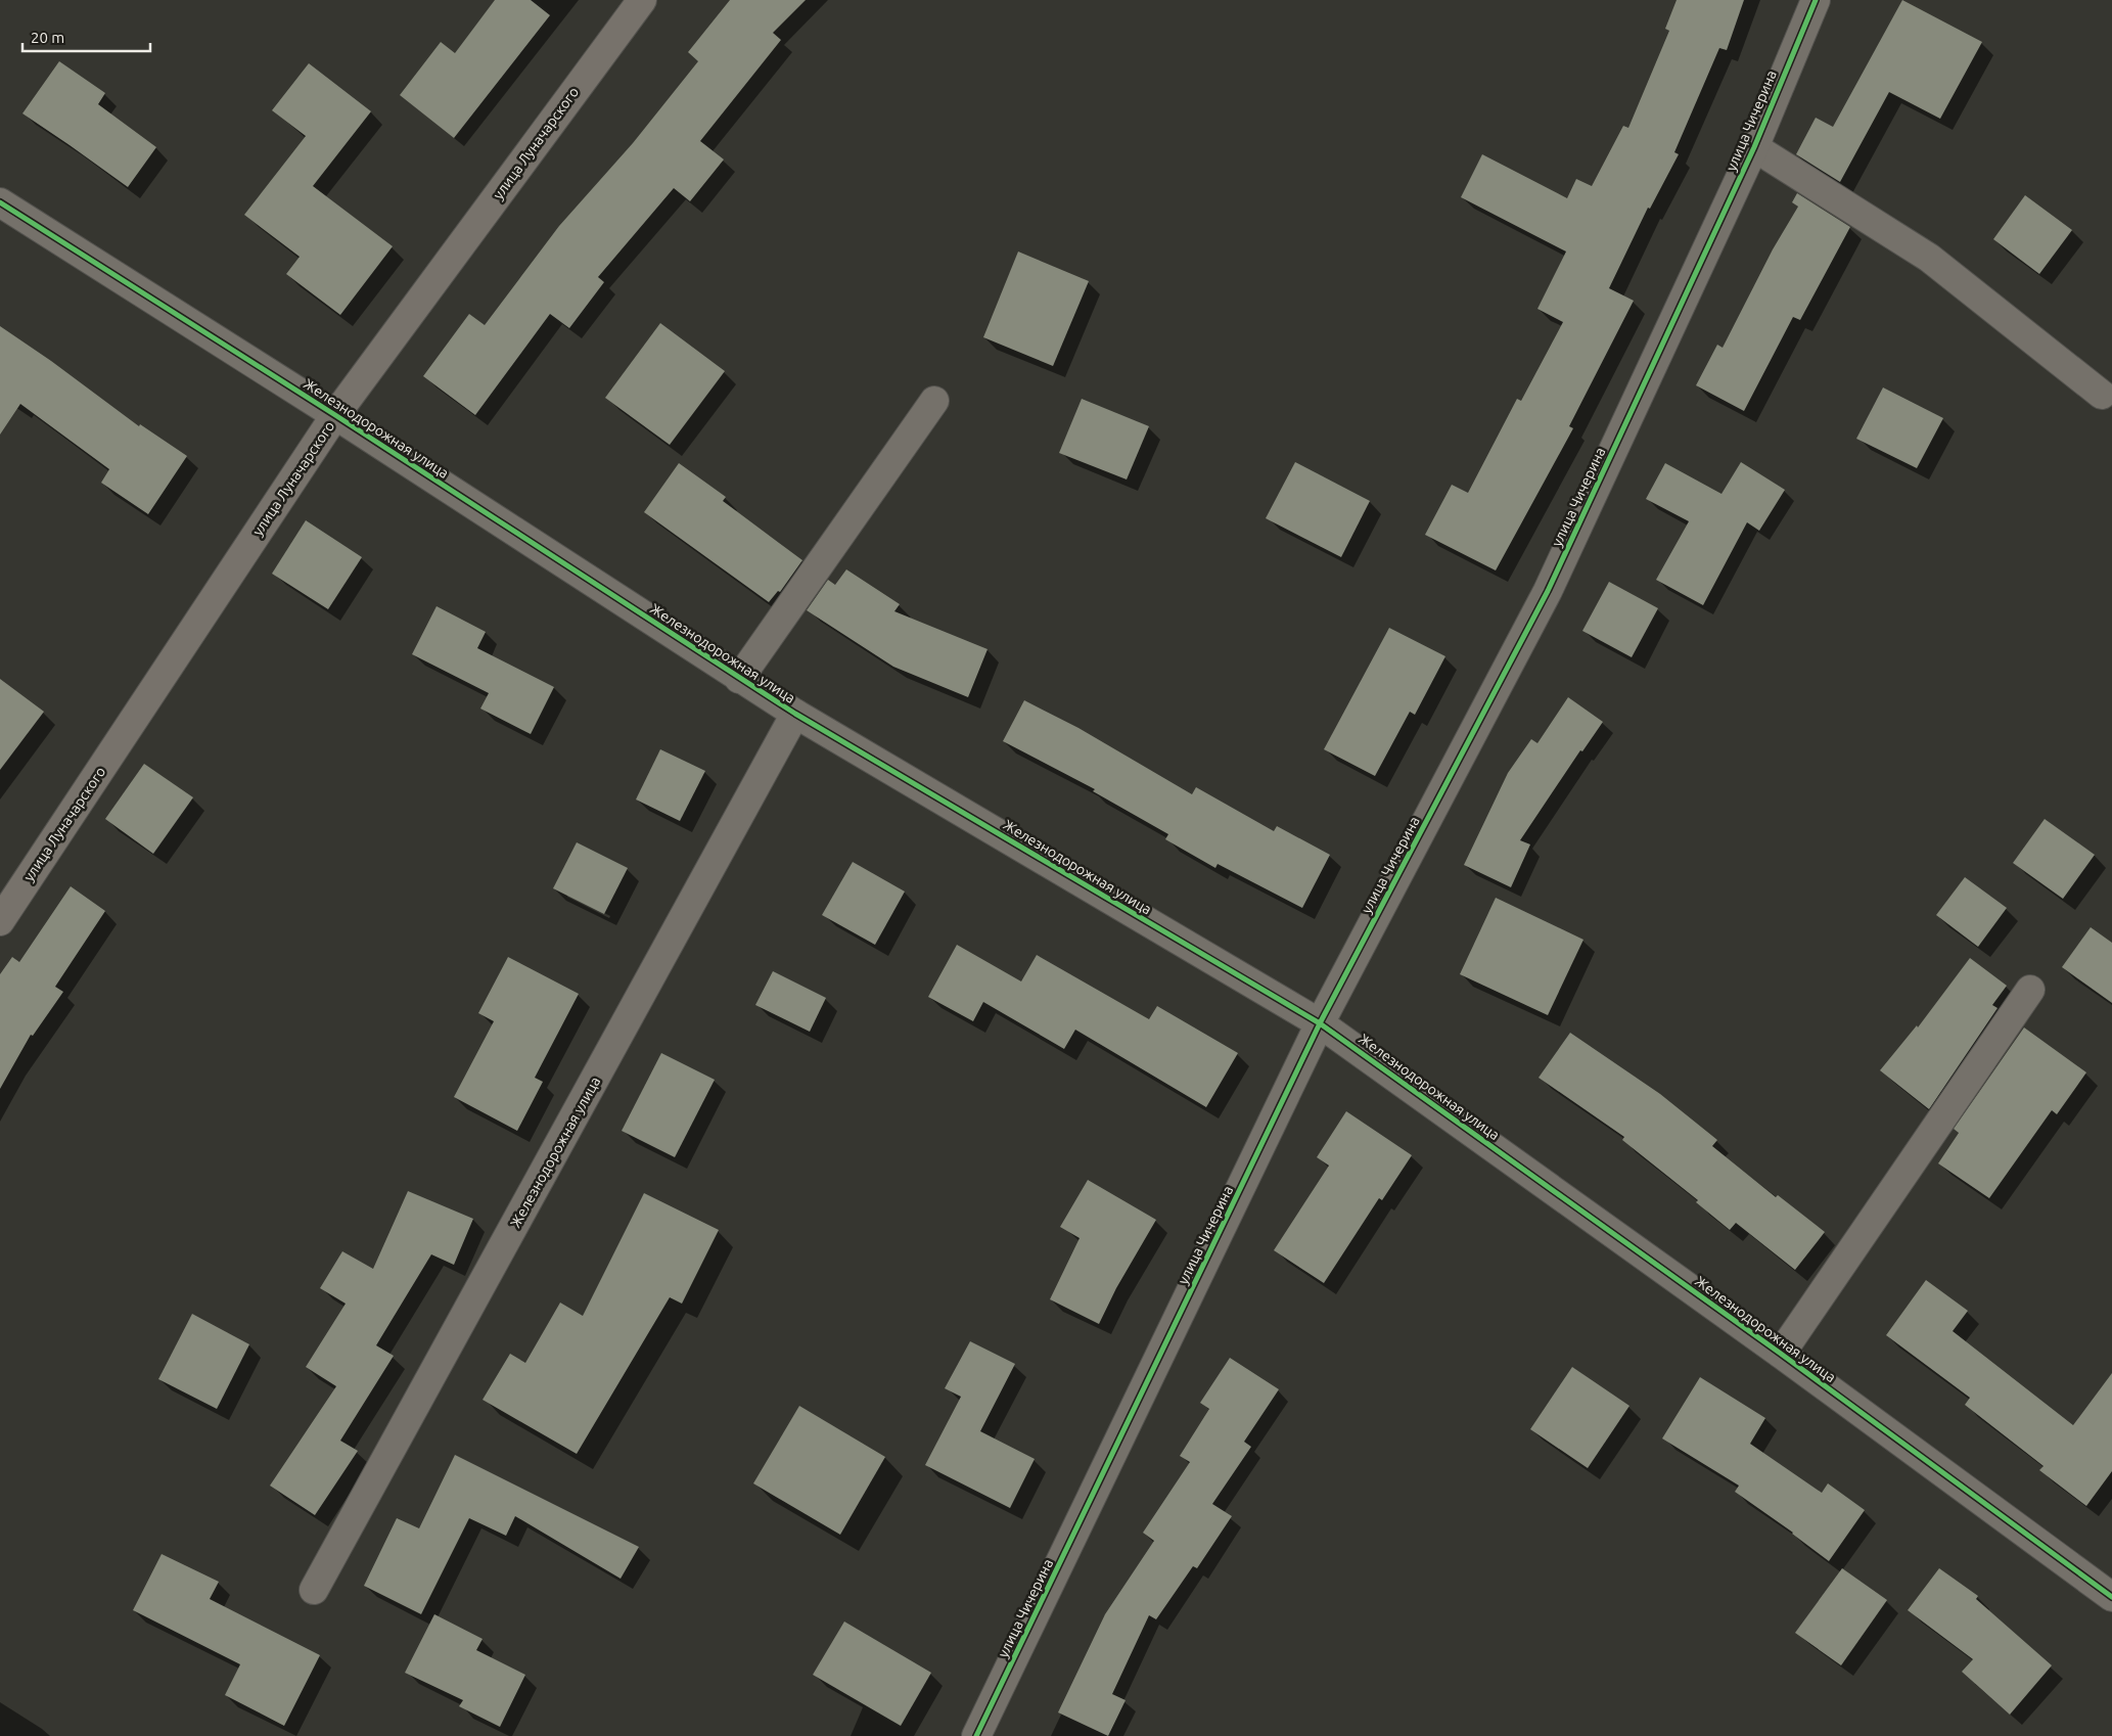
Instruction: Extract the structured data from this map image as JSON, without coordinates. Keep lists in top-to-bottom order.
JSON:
{
  "streets": {
    "main road": ["улица Луначарского"],
    "street": ["улица Чичерина", "Железнодорожная улица"]
  },
  "crossings": [
    ["улица Чичерина", "Железнодорожная улица"],
    ["улица Луначарского", "Железнодорожная улица"]
  ],
  "scale_bar": "20 m"
}
